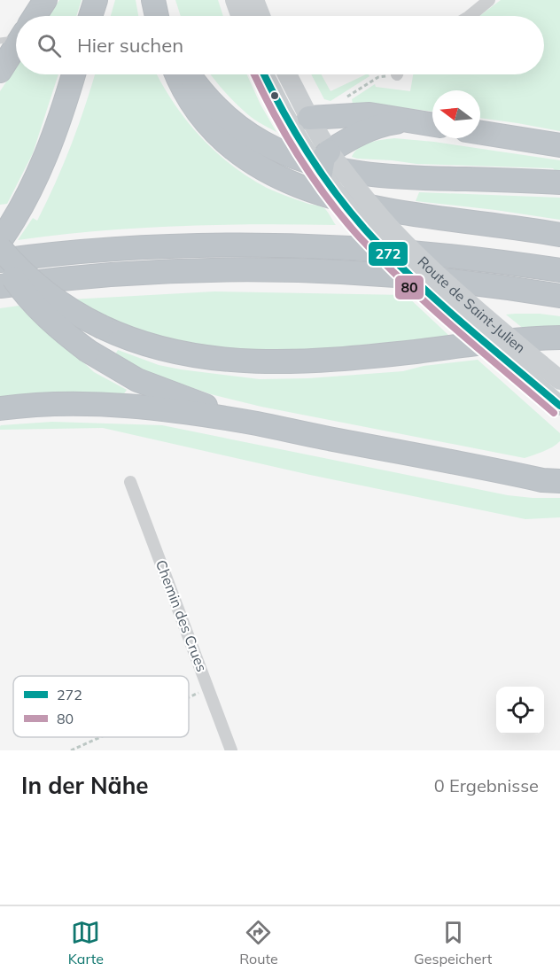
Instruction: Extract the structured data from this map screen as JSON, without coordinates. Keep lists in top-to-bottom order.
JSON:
{
  "streets": {
    "main road": ["Route de Saint-Julien"],
    "street": ["Chemin des Crues"]
  },
  "lines": ["transit line 272", "transit line 80"],
  "legend": ["272", "80"],
  "north": "left",
  "page": {
    "search": "Hier suchen",
    "heading": ["In der Nähe", "0 Ergebnisse"],
    "nav": ["Karte", "Route", "Gespeichert"]
  }
}
